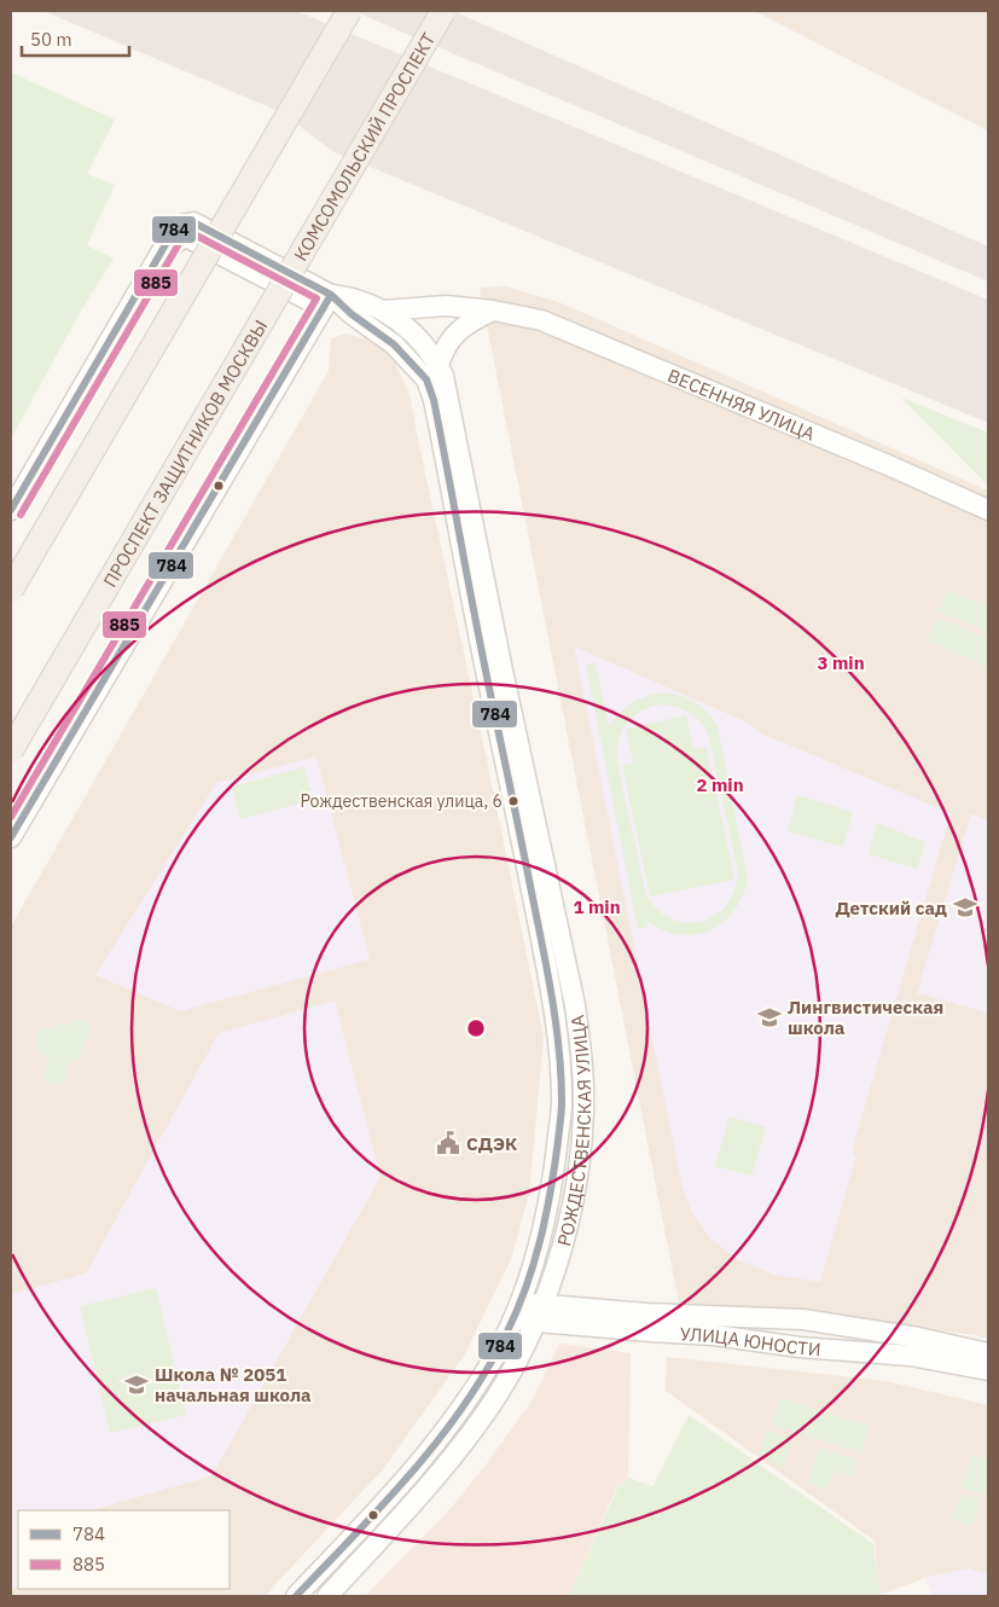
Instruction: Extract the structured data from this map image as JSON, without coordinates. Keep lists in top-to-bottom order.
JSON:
{
  "streets": {
    "main road": ["КОМСОМОЛЬСКИЙ ПРОСПЕКТ", "ПРОСПЕКТ ЗАЩИТНИКОВ МОСКВЫ"],
    "street": ["ВЕСЕННЯЯ УЛИЦА", "РОЖДЕСТВЕНСКАЯ УЛИЦА", "УЛИЦА ЮНОСТИ"]
  },
  "crossings": [
    ["КОМСОМОЛЬСКИЙ ПРОСПЕКТ", "ПРОСПЕКТ ЗАЩИТНИКОВ МОСКВЫ"],
    ["ВЕСЕННЯЯ УЛИЦА", "РОЖДЕСТВЕНСКАЯ УЛИЦА"],
    ["РОЖДЕСТВЕНСКАЯ УЛИЦА", "УЛИЦА ЮНОСТИ"]
  ],
  "places": {
    "other": ["Рождественская улица, 6"],
    "school or university": ["Детский сад", "Лингвистическая школа", "Школа № 2051 начальная школа"],
    "public building": ["СДЭК"]
  },
  "lines": ["transit line 784", "transit line 885"],
  "legend": ["784", "885"],
  "scale_bar": "50 m",
  "rings": ["3 min", "2 min", "1 min"]
}
